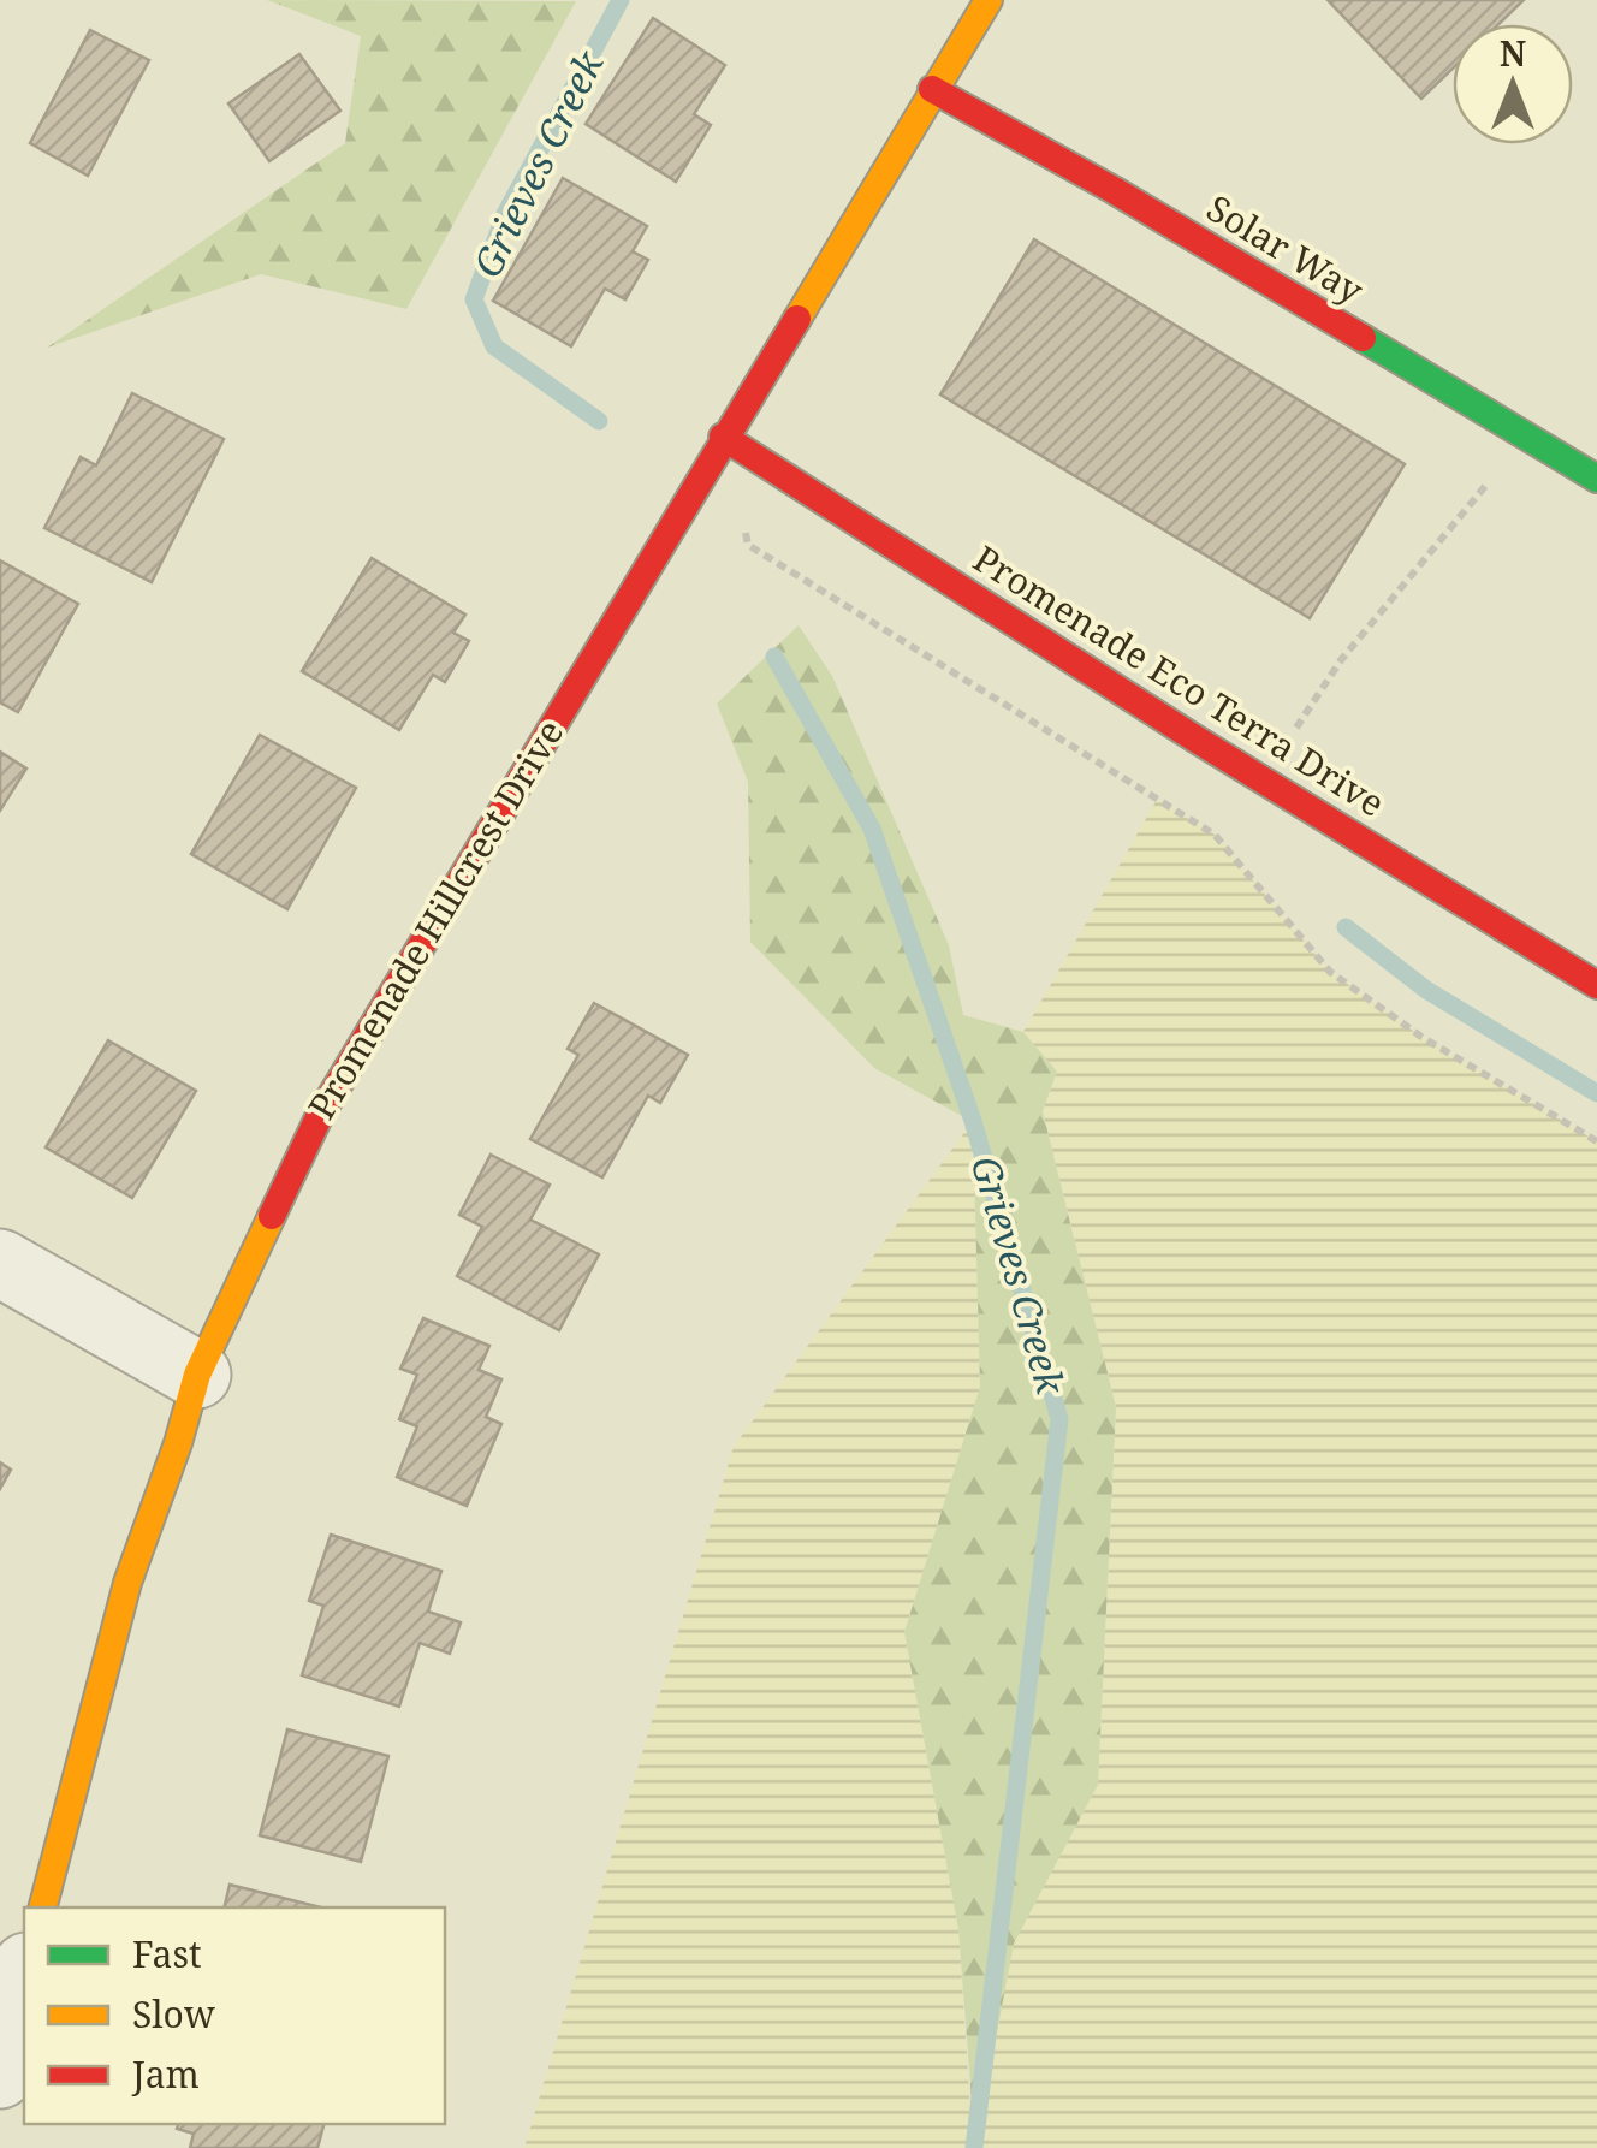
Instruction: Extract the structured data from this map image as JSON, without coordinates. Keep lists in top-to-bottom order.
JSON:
{
  "streets": {
    "street": ["Solar Way", "Promenade Eco Terra Drive", "Promenade Hillcrest Drive"]
  },
  "crossings": [
    ["Solar Way", "Promenade Hillcrest Drive"],
    ["Promenade Eco Terra Drive", "Promenade Hillcrest Drive"]
  ],
  "water": ["Grieves Creek"],
  "legend": ["Fast", "Slow", "Jam"],
  "north": "top"
}
